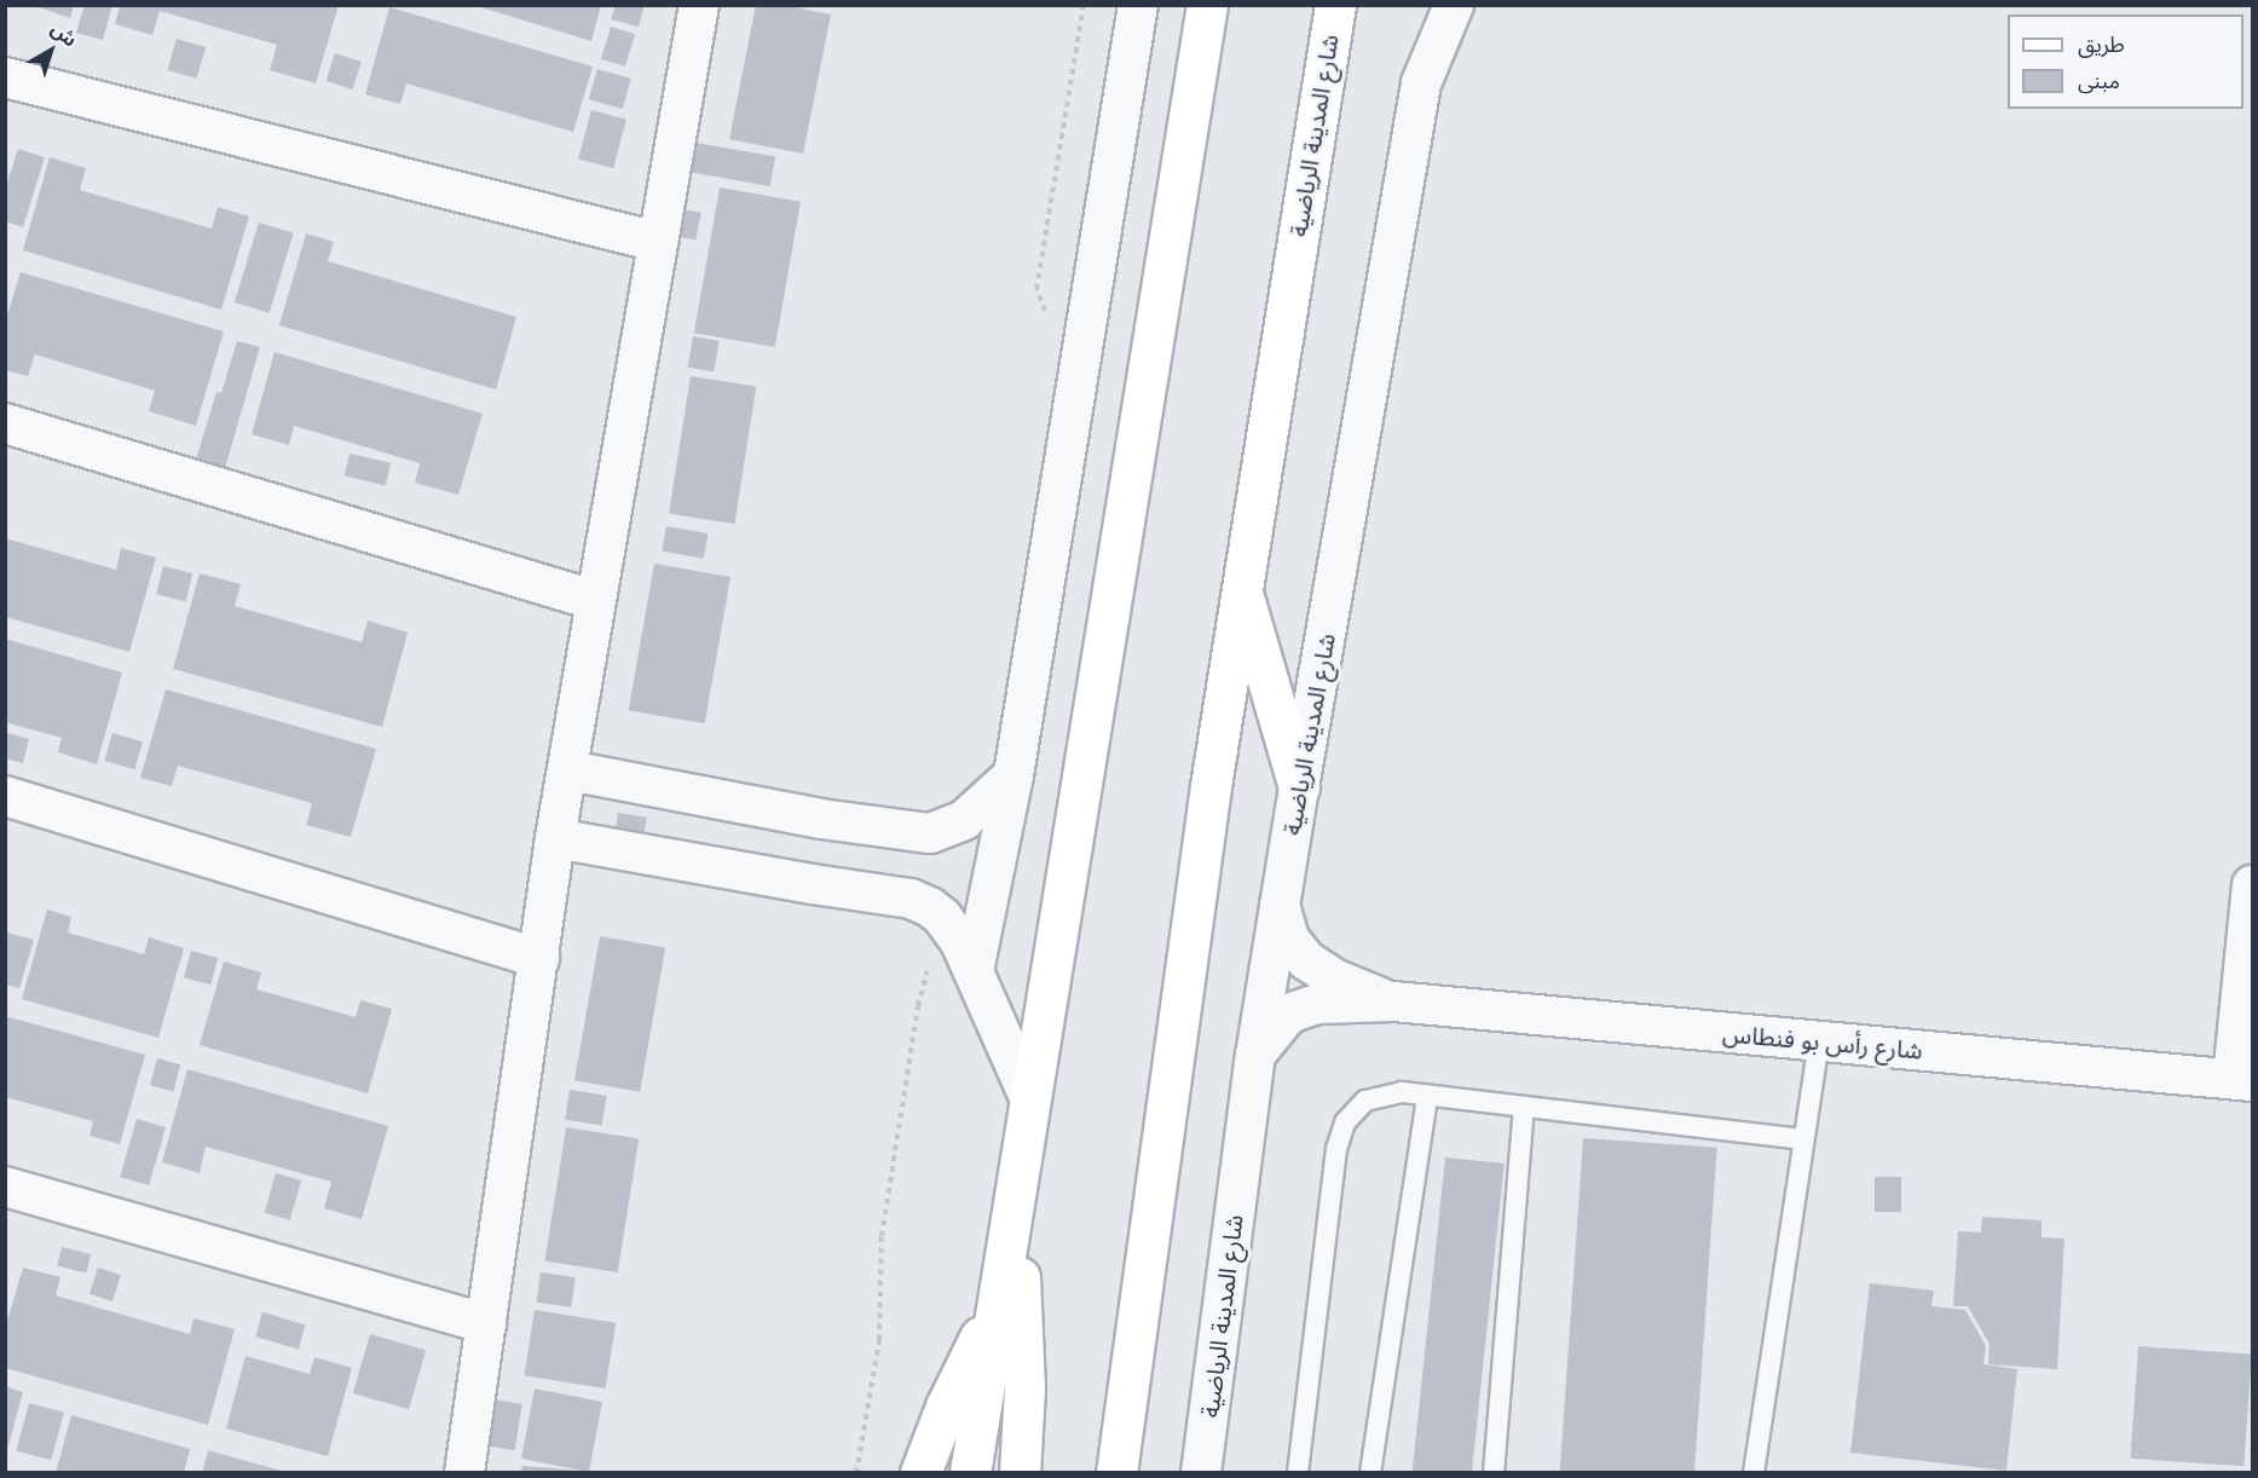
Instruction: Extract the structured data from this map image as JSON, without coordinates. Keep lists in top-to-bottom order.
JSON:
{
  "streets": {
    "main road": ["شارع المدينة الرياضية"],
    "street": ["شارع رأس بو فنطاس"]
  },
  "crossings": [
    ["شارع المدينة الرياضية", "شارع رأس بو فنطاس"]
  ],
  "legend": ["طريق", "مبنى"],
  "north": "top right"
}
